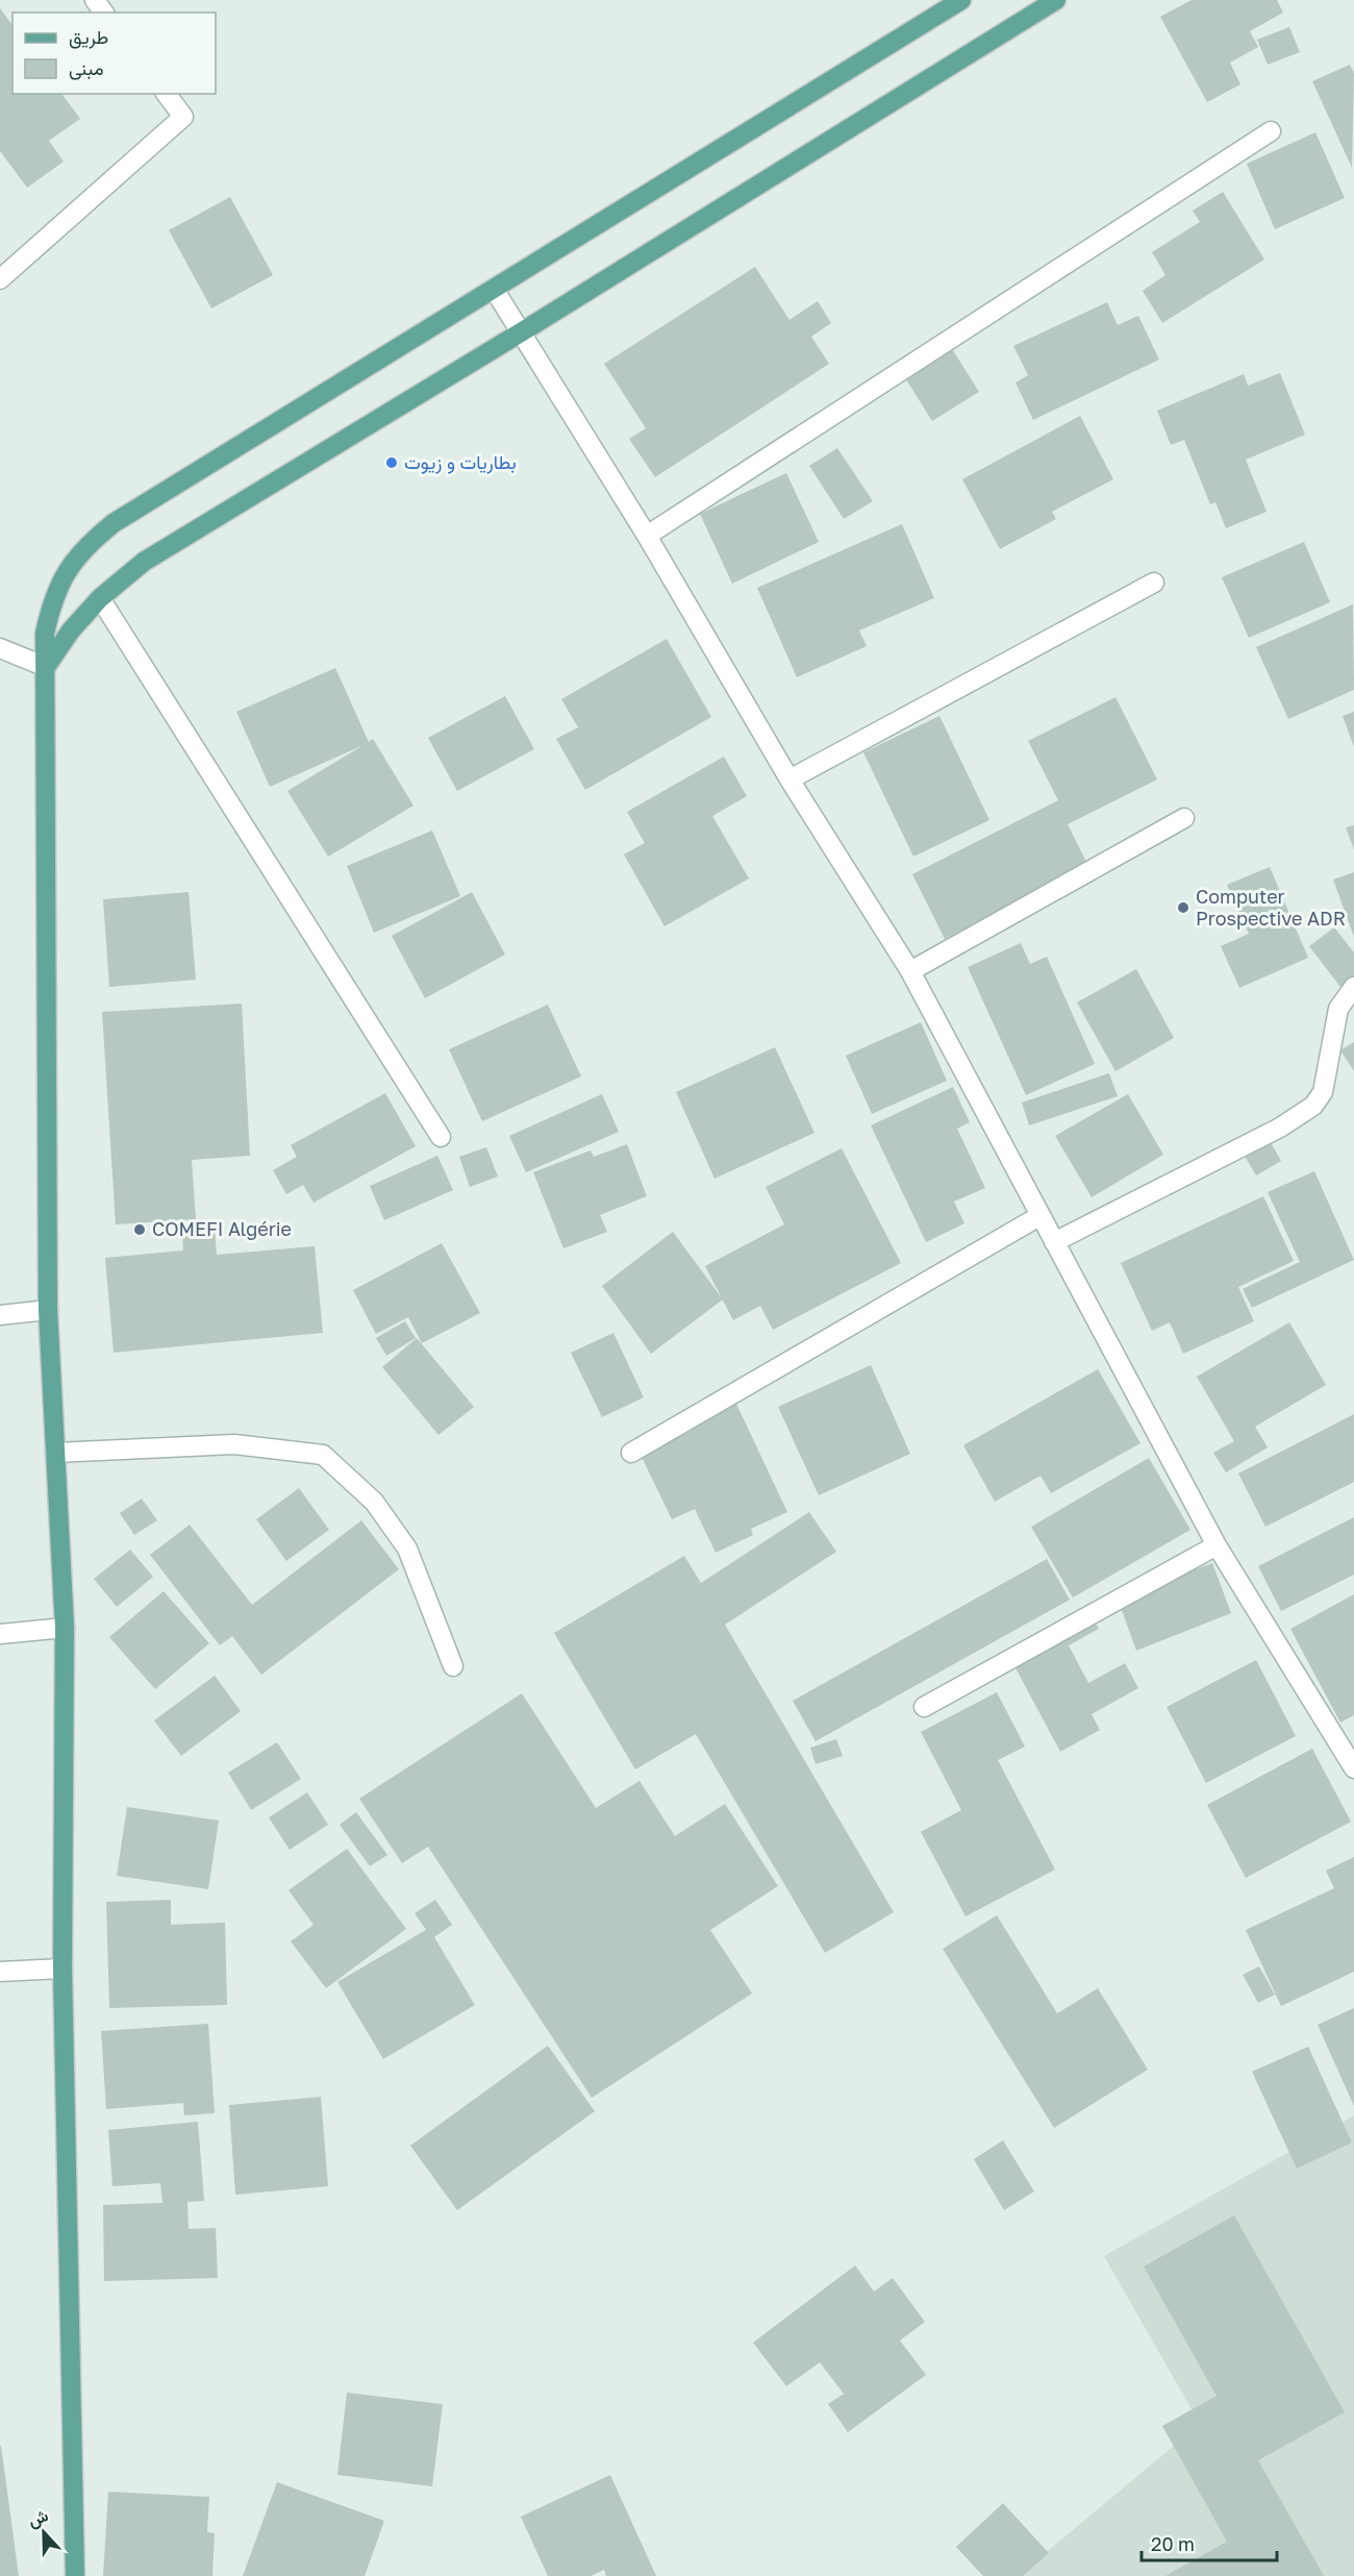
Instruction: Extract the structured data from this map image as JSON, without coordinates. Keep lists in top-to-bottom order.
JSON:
{
  "places": ["بطاريات و زيوت", "Computer Prospective ADR", "COMEFI Algérie"],
  "legend": ["طريق", "مبنى"],
  "scale_bar": "20 m",
  "north": "top"
}
